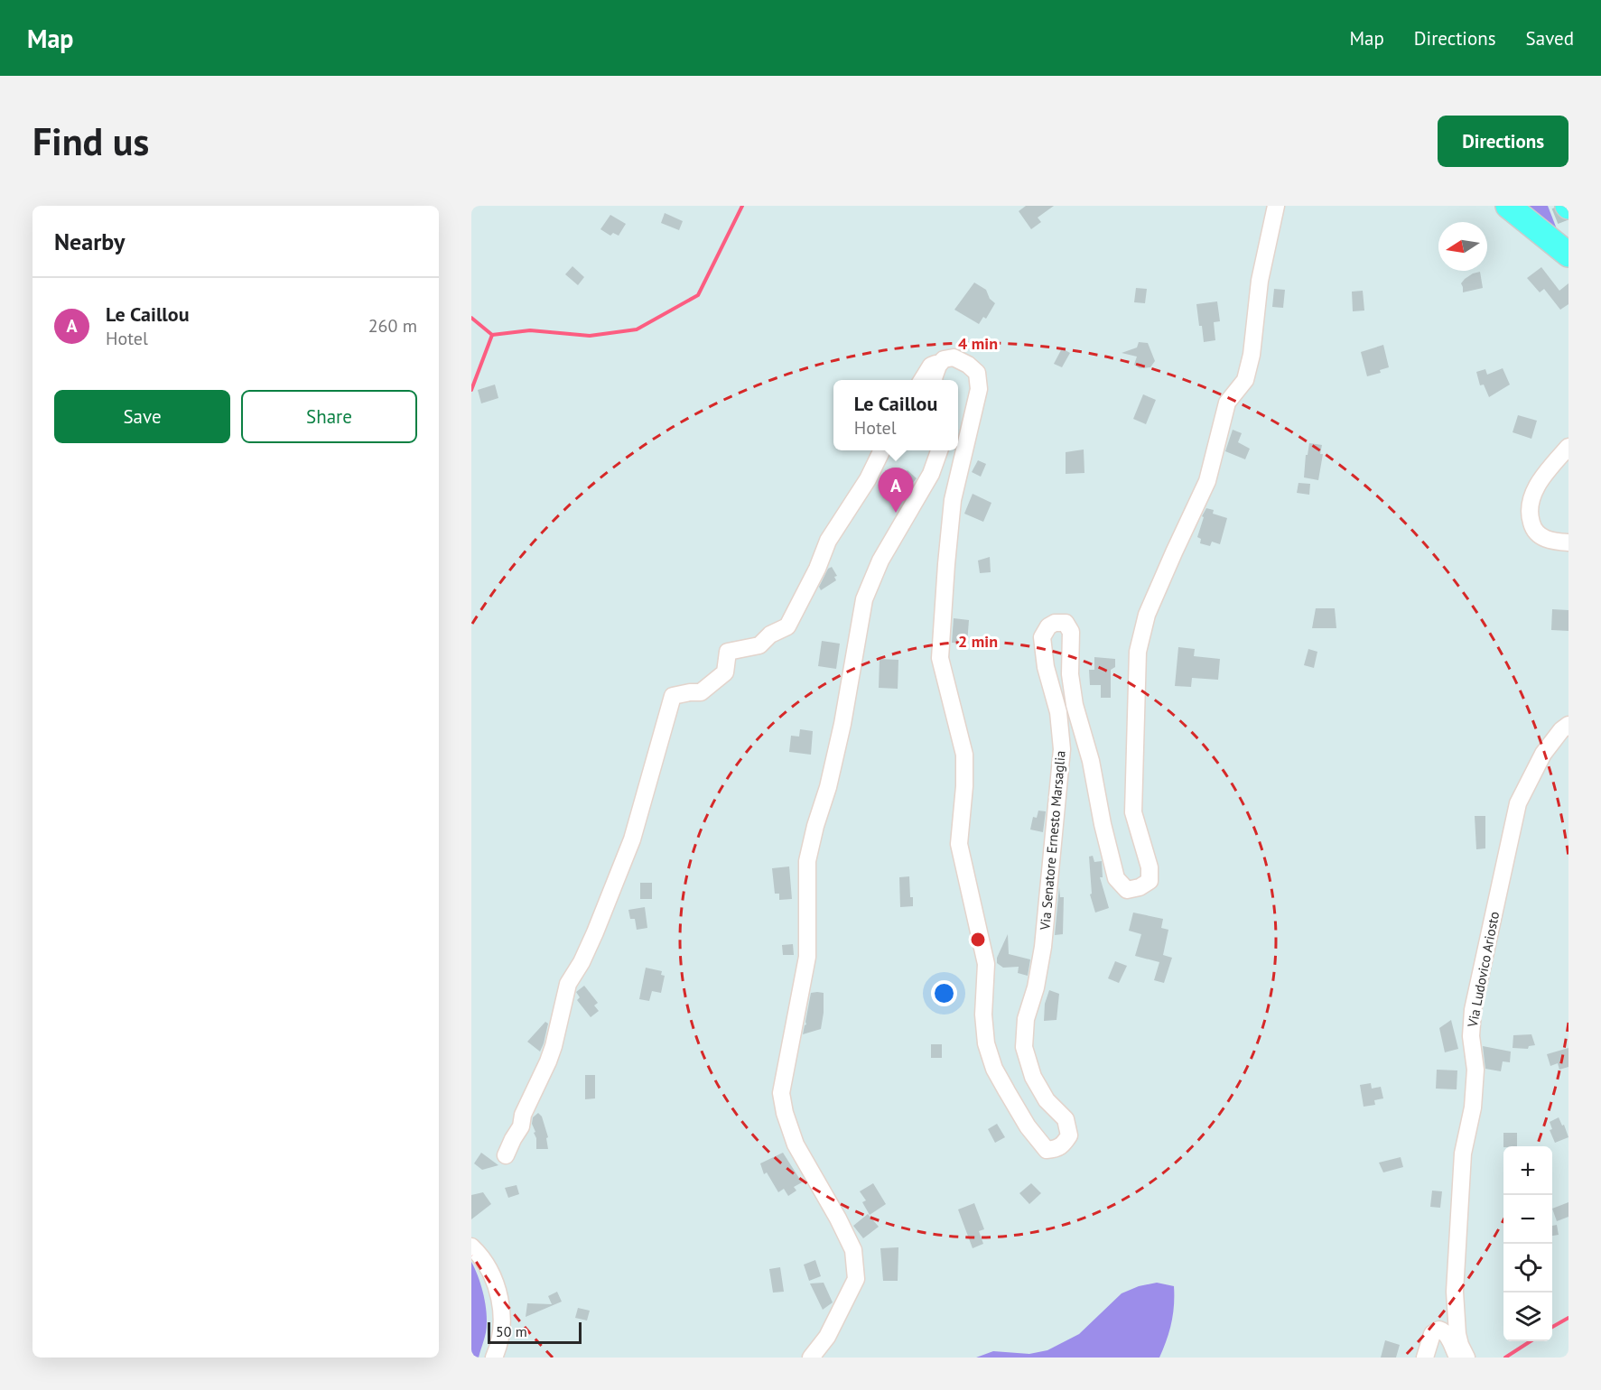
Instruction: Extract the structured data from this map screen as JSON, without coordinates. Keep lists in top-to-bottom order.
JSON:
{
  "streets": {
    "street": ["Via Senatore Ernesto Marsaglia", "Via Ludovico Ariosto"]
  },
  "scale_bar": "50 m",
  "north": "left",
  "page": {
    "header": "Map",
    "nav": ["Map", "Directions", "Saved"],
    "buttons": [
      "Directions",
      ["Save", "Share"]
    ],
    "title": "Find us",
    "heading": "Nearby",
    "list": [
      {
        "mark": "A",
        "name": "Le Caillou",
        "note": "Hotel",
        "value": "260 m"
      }
    ],
    "popup": ["Le Caillou", "Hotel"],
    "pins": "A",
    "map_buttons": ["+", "−"],
    "scale": "50 m"
  },
  "rings": ["4 min", "2 min"]
}
